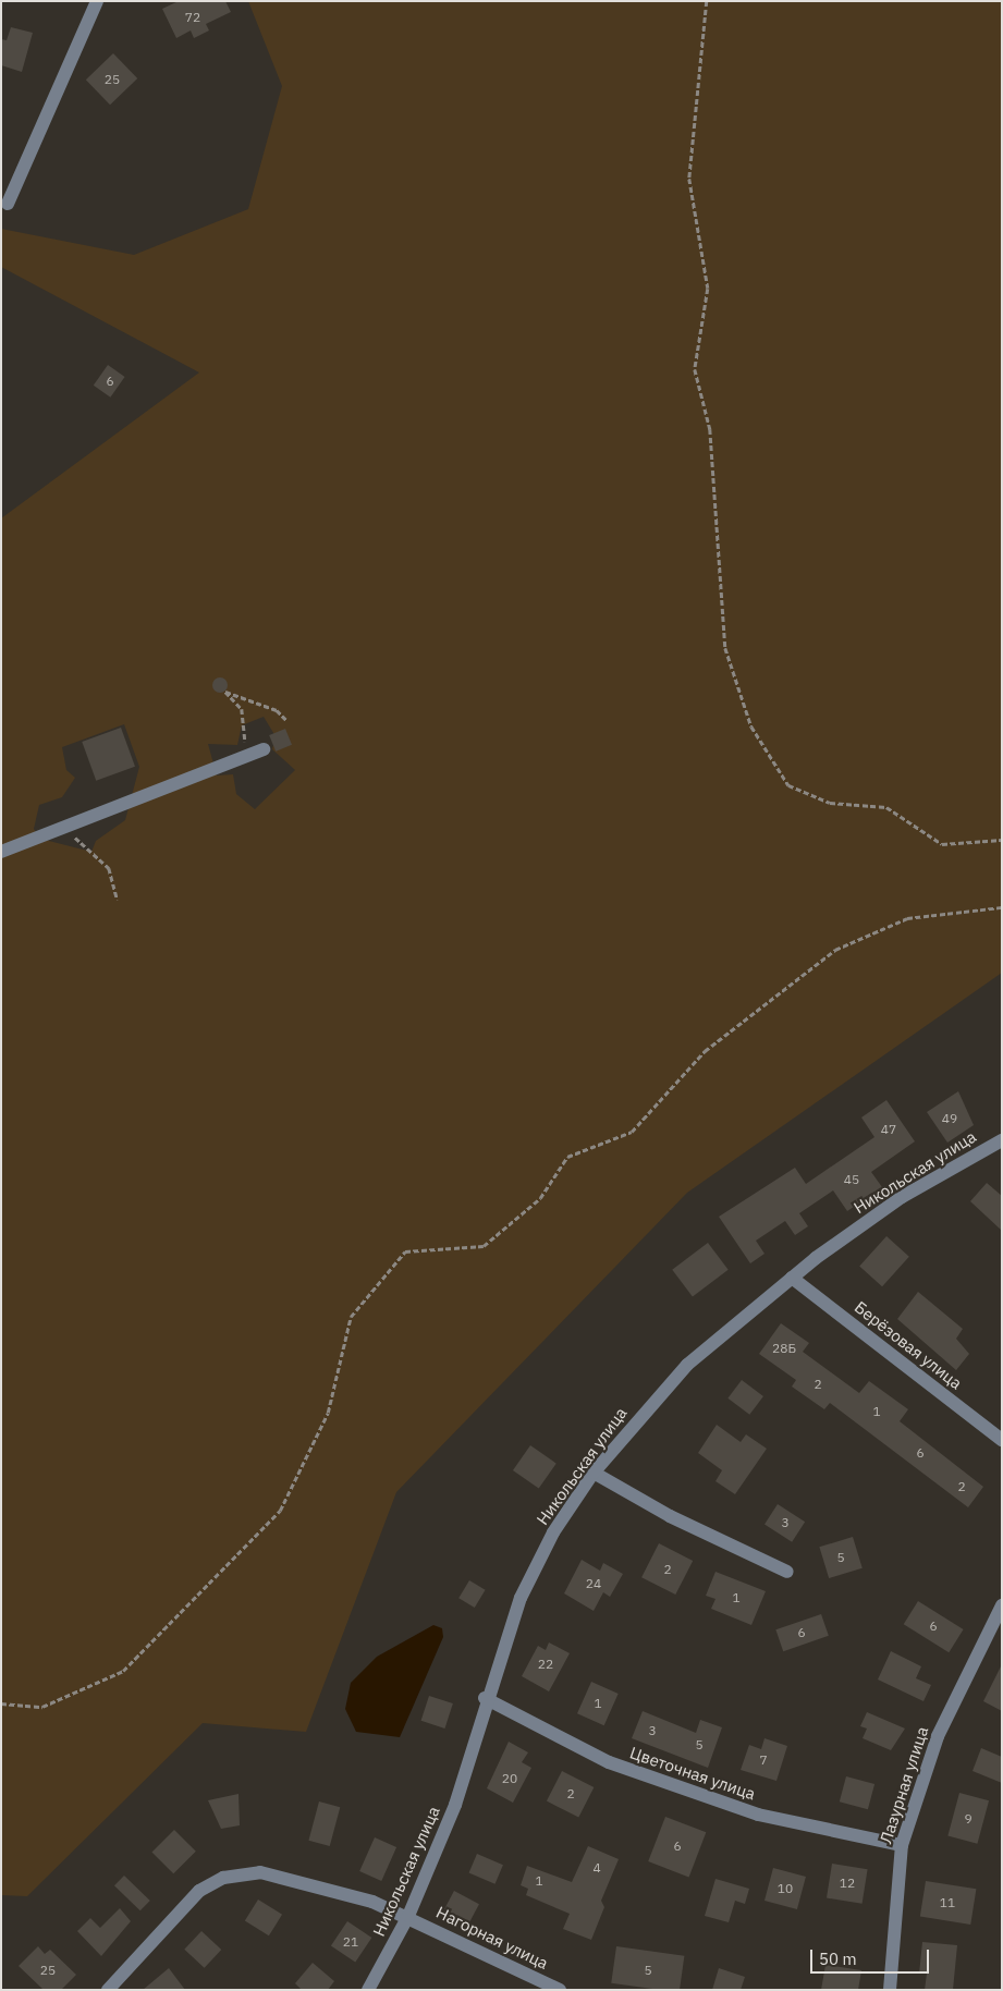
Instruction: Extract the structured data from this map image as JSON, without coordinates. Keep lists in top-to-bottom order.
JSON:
{
  "streets": {
    "street": [
      "Никольская улица",
      "Берёзовая улица",
      "Цветочная улица",
      "Лазурная улица",
      "Нагорная улица"
    ]
  },
  "crossings": [
    ["Никольская улица", "Берёзовая улица"],
    ["Никольская улица", "Цветочная улица"],
    ["Никольская улица", "Нагорная улица"],
    ["Цветочная улица", "Лазурная улица"]
  ],
  "house_numbers": [
    "72",
    "25",
    "6",
    "49",
    "47",
    "45",
    "28Б",
    "2",
    "1",
    "6",
    "2",
    "3",
    "5",
    "2",
    "24",
    "1",
    "6",
    "6",
    "22",
    "1",
    "3",
    "5",
    "7",
    "20",
    "2",
    "9",
    "6",
    "4",
    "1",
    "12",
    "10",
    "11",
    "21",
    "25",
    "5"
  ],
  "scale_bar": "50 m"
}
